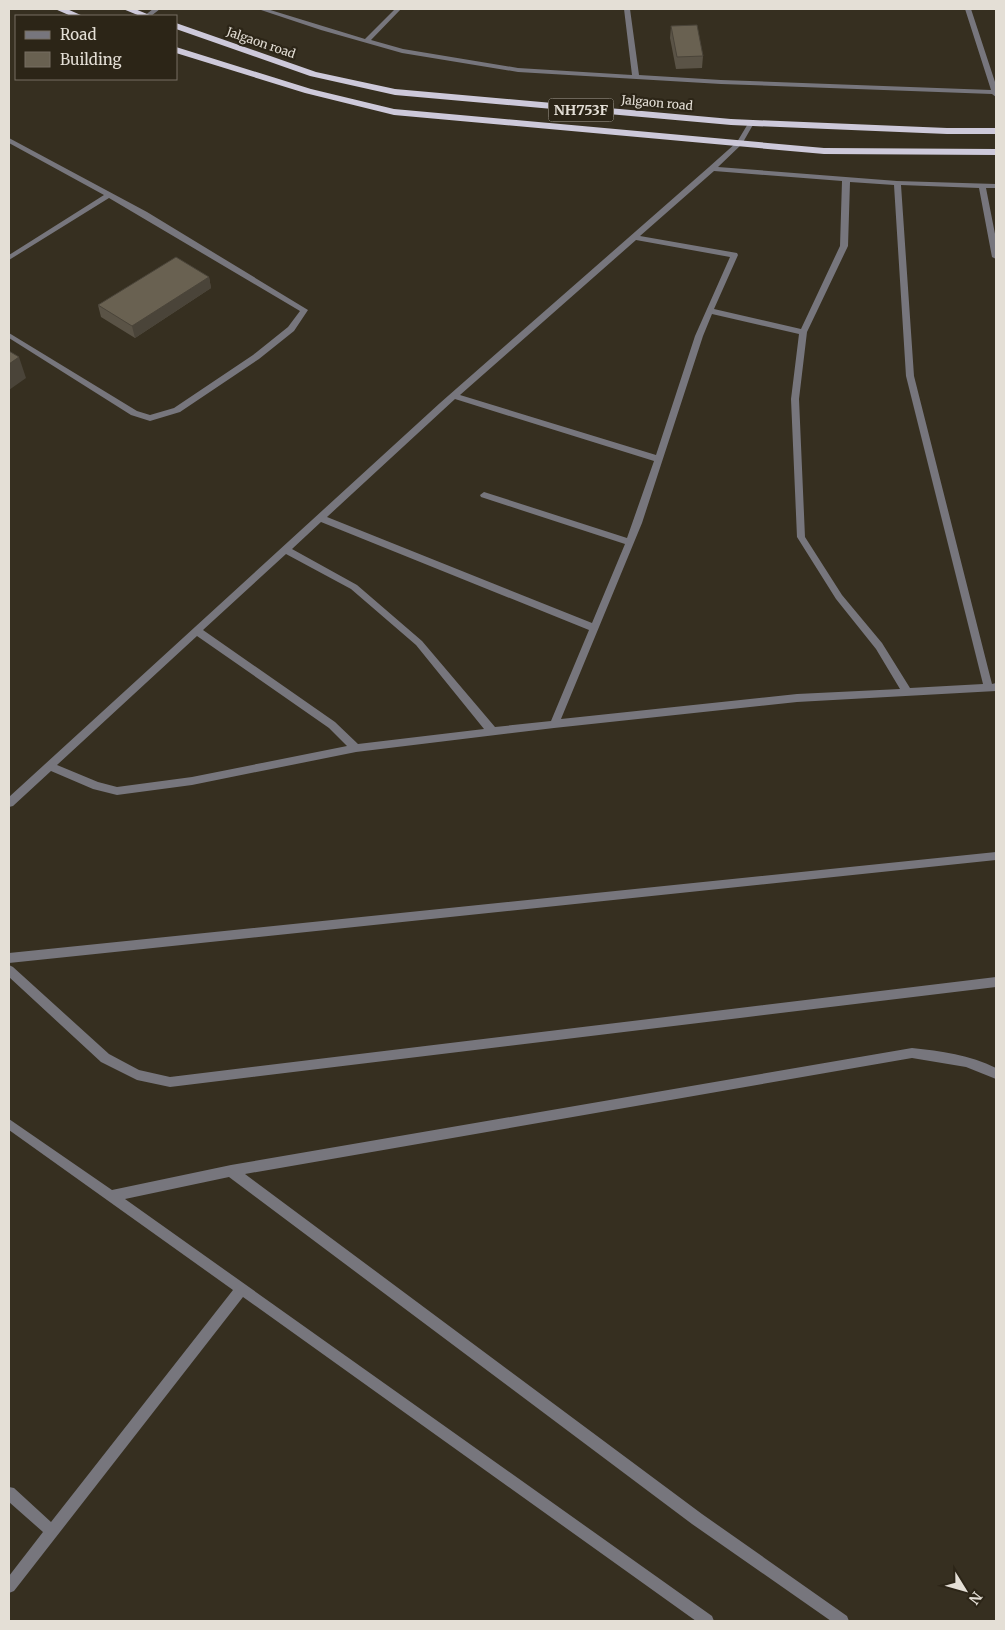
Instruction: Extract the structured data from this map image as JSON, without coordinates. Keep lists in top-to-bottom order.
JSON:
{
  "streets": {
    "highway": ["Jalgaon road", "NH753F"]
  },
  "legend": ["Road", "Building"],
  "north": "bottom right"
}
